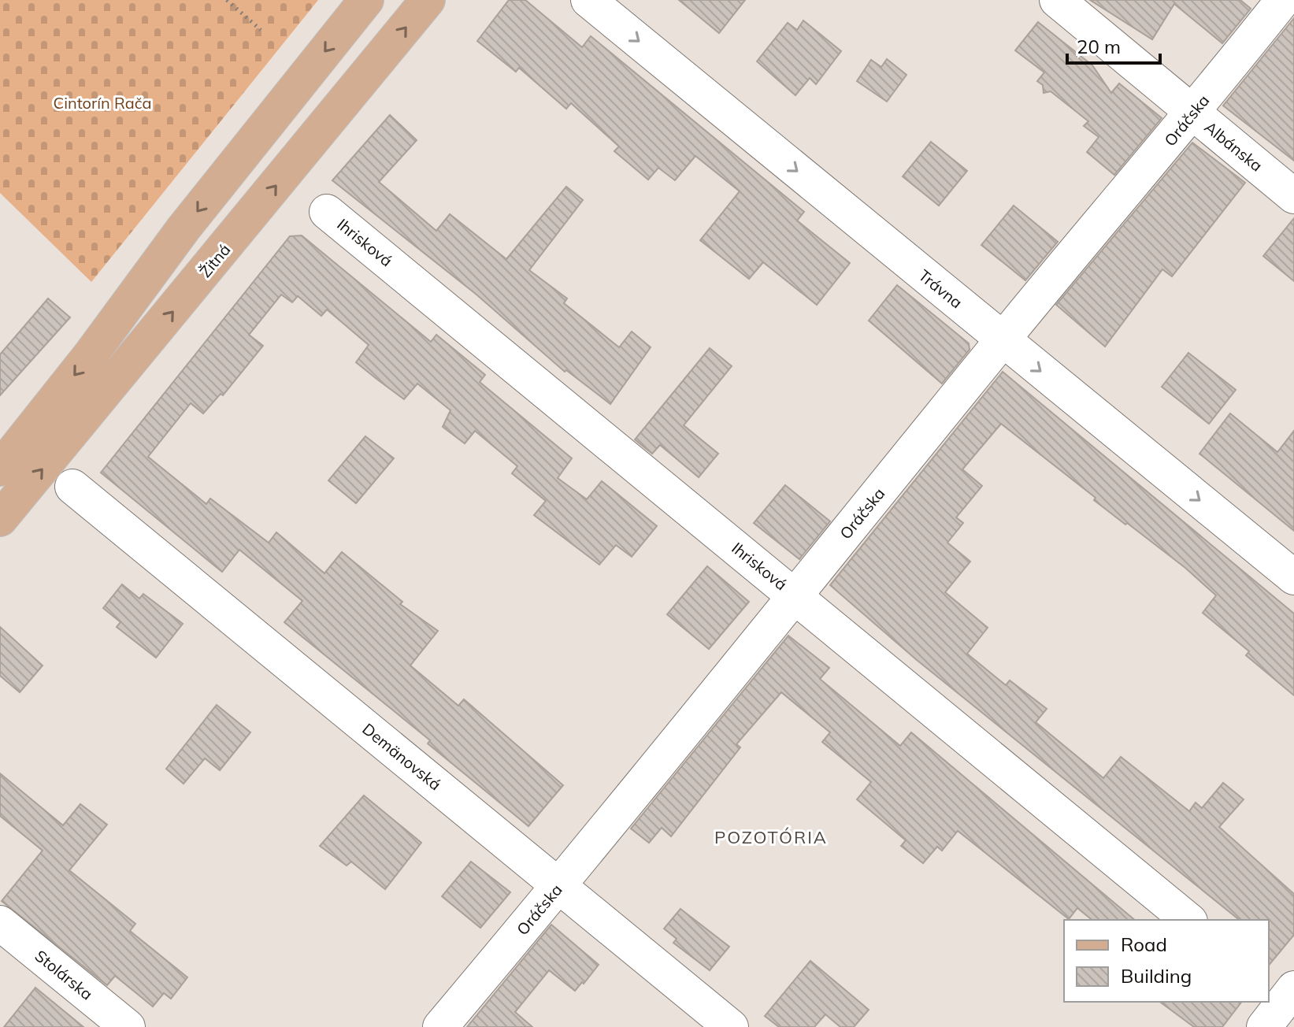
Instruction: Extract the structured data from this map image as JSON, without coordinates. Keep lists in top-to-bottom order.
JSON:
{
  "streets": {
    "main road": ["Žitná"],
    "street": [
      "Oráčska",
      "Albánska",
      "Ihrisková",
      "Trávna",
      "Demänovská",
      "Stolárska"
    ]
  },
  "crossings": [
    ["Oráčska", "Albánska"],
    ["Oráčska", "Ihrisková"],
    ["Oráčska", "Trávna"],
    ["Oráčska", "Demänovská"]
  ],
  "one_way": ["Trávna"],
  "districts": ["POZOTÓRIA"],
  "parks": ["Cintorín Rača"],
  "legend": ["Road", "Building"],
  "scale_bar": "20 m"
}
